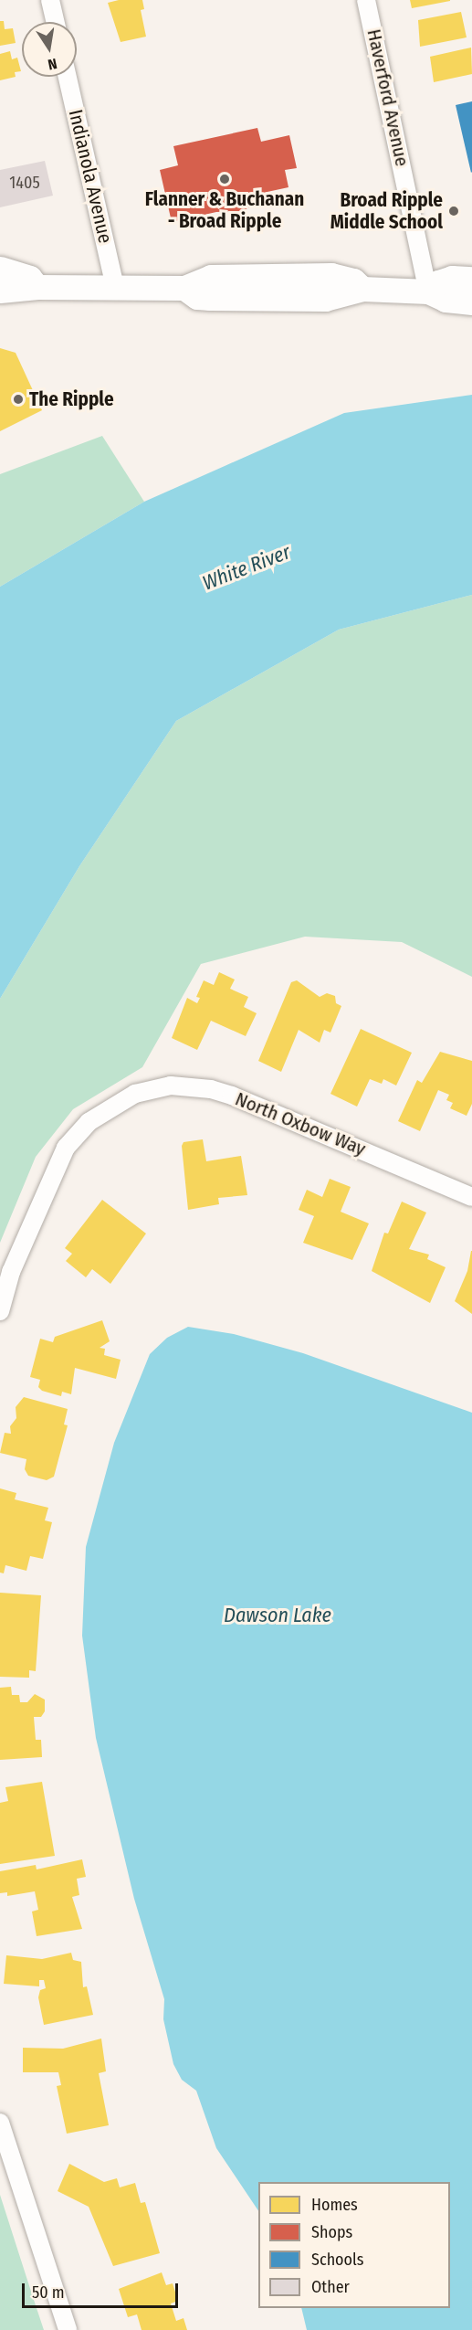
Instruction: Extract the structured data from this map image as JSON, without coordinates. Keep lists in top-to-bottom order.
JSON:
{
  "streets": {
    "street": ["Haverford Avenue", "Indianola Avenue", "North Oxbow Way"]
  },
  "water": ["White River", "Dawson Lake"],
  "places": ["Flanner & Buchanan - Broad Ripple", "Broad Ripple Middle School", "The Ripple"],
  "house_numbers": ["1405"],
  "legend": [
    "Homes",
    "Shops",
    "Schools",
    "Other"
  ],
  "scale_bar": "50 m",
  "north": "bottom"
}
